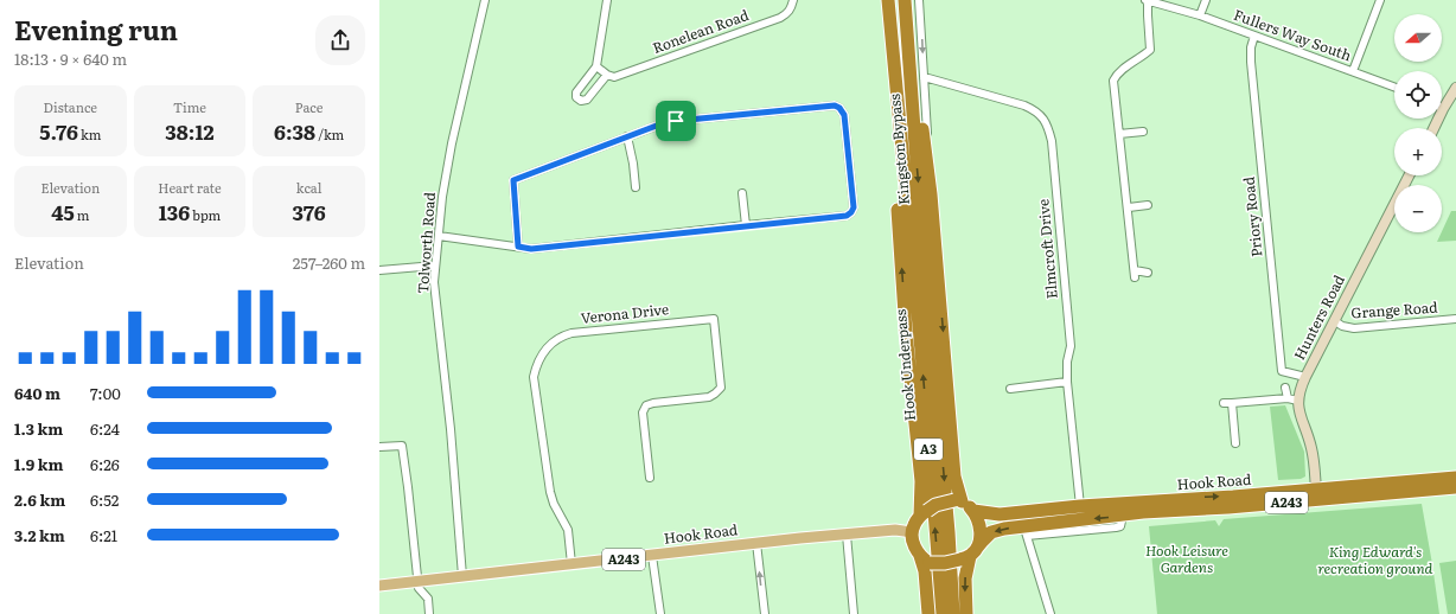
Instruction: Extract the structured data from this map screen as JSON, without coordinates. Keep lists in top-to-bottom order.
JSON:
{
  "streets": {
    "highway": [
      "Kingston Bypass",
      "Hook Underpass",
      "A3",
      "Hook Road",
      "A243"
    ],
    "street": [
      "Ronelean Road",
      "Fullers Way South",
      "Priory Road",
      "Tolworth Road",
      "Elmcroft Drive",
      "Grange Road",
      "Verona Drive",
      "Hunters Road"
    ]
  },
  "crossings": [
    ["Fullers Way South", "Priory Road"],
    ["Kingston Bypass", "Hook Underpass"],
    ["Priory Road", "Hunters Road"],
    ["Tolworth Road", "Hook Road"],
    ["Elmcroft Drive", "Hook Road"],
    ["Elmcroft Drive", "A243"],
    ["Grange Road", "Hunters Road"],
    ["Verona Drive", "Hook Road"],
    ["Hunters Road", "Hook Road"],
    ["Hook Road", "A243"]
  ],
  "parks": ["Hook Leisure Gardens", "King Edward's recreation ground"],
  "north": "left",
  "page": {
    "heading": ["Evening run", "18:13 · 9 × 640 m"],
    "map_buttons": ["+", "−"],
    "stats": [
      ["Distance", "5.76 km"],
      ["Time", "38:12"],
      ["Pace", "6:38 /km"],
      ["Elevation", "45 m"],
      ["Heart rate", "136 bpm"],
      ["kcal", "376"]
    ],
    "chart": ["Elevation", "257–260 m"],
    "list": [
      {
        "name": "640 m",
        "note": "7:00"
      },
      {
        "name": "1.3 km",
        "note": "6:24"
      },
      {
        "name": "1.9 km",
        "note": "6:26"
      },
      {
        "name": "2.6 km",
        "note": "6:52"
      },
      {
        "name": "3.2 km",
        "note": "6:21"
      }
    ]
  }
}
